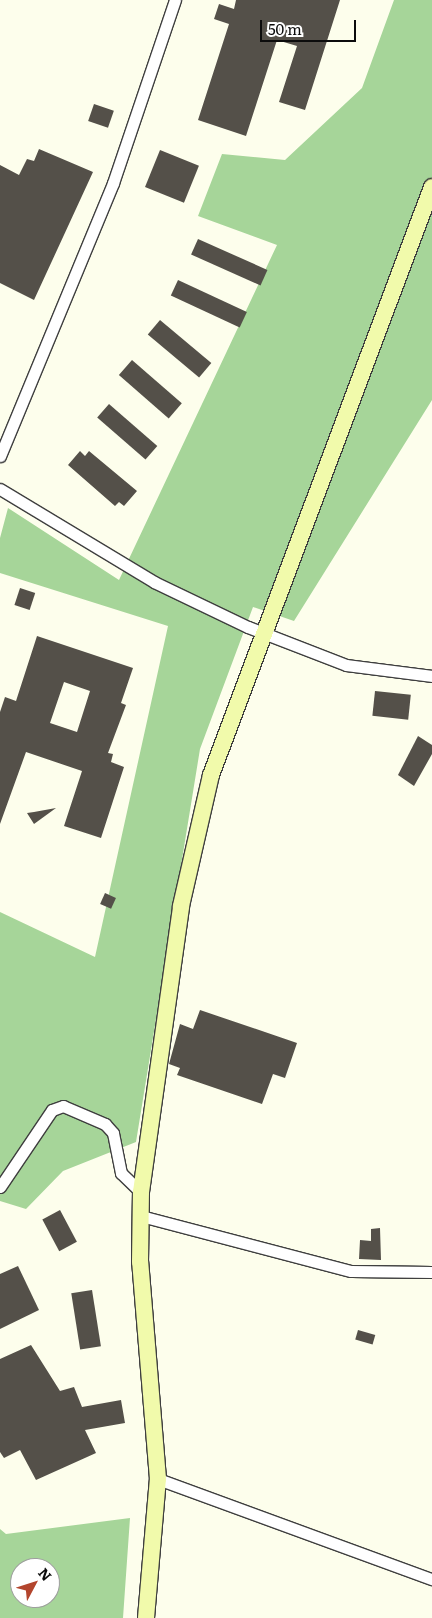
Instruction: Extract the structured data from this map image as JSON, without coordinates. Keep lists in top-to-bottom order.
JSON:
{
  "scale_bar": "50 m",
  "north": "top right"
}
